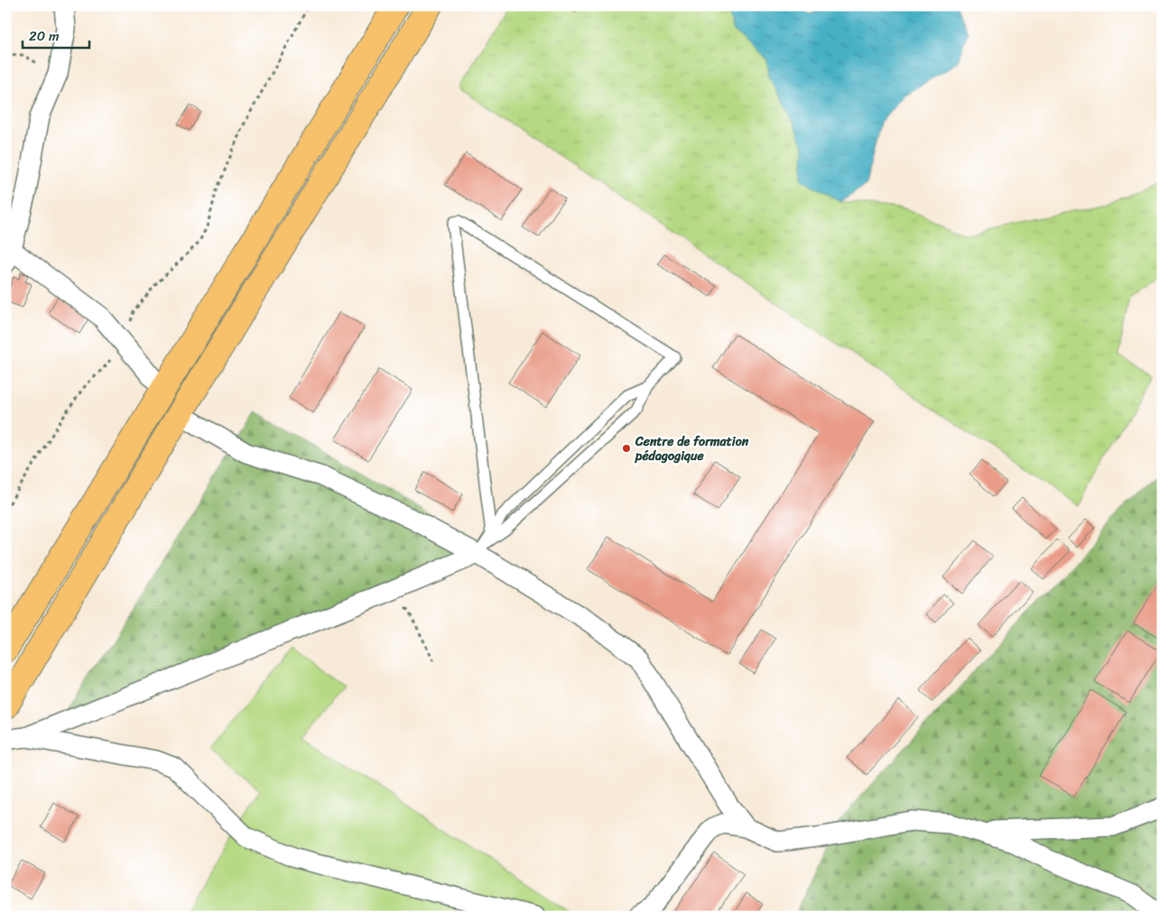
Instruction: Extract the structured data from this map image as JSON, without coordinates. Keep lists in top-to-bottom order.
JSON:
{
  "places": ["Centre de formation pédagogique"],
  "scale_bar": "20 m"
}
